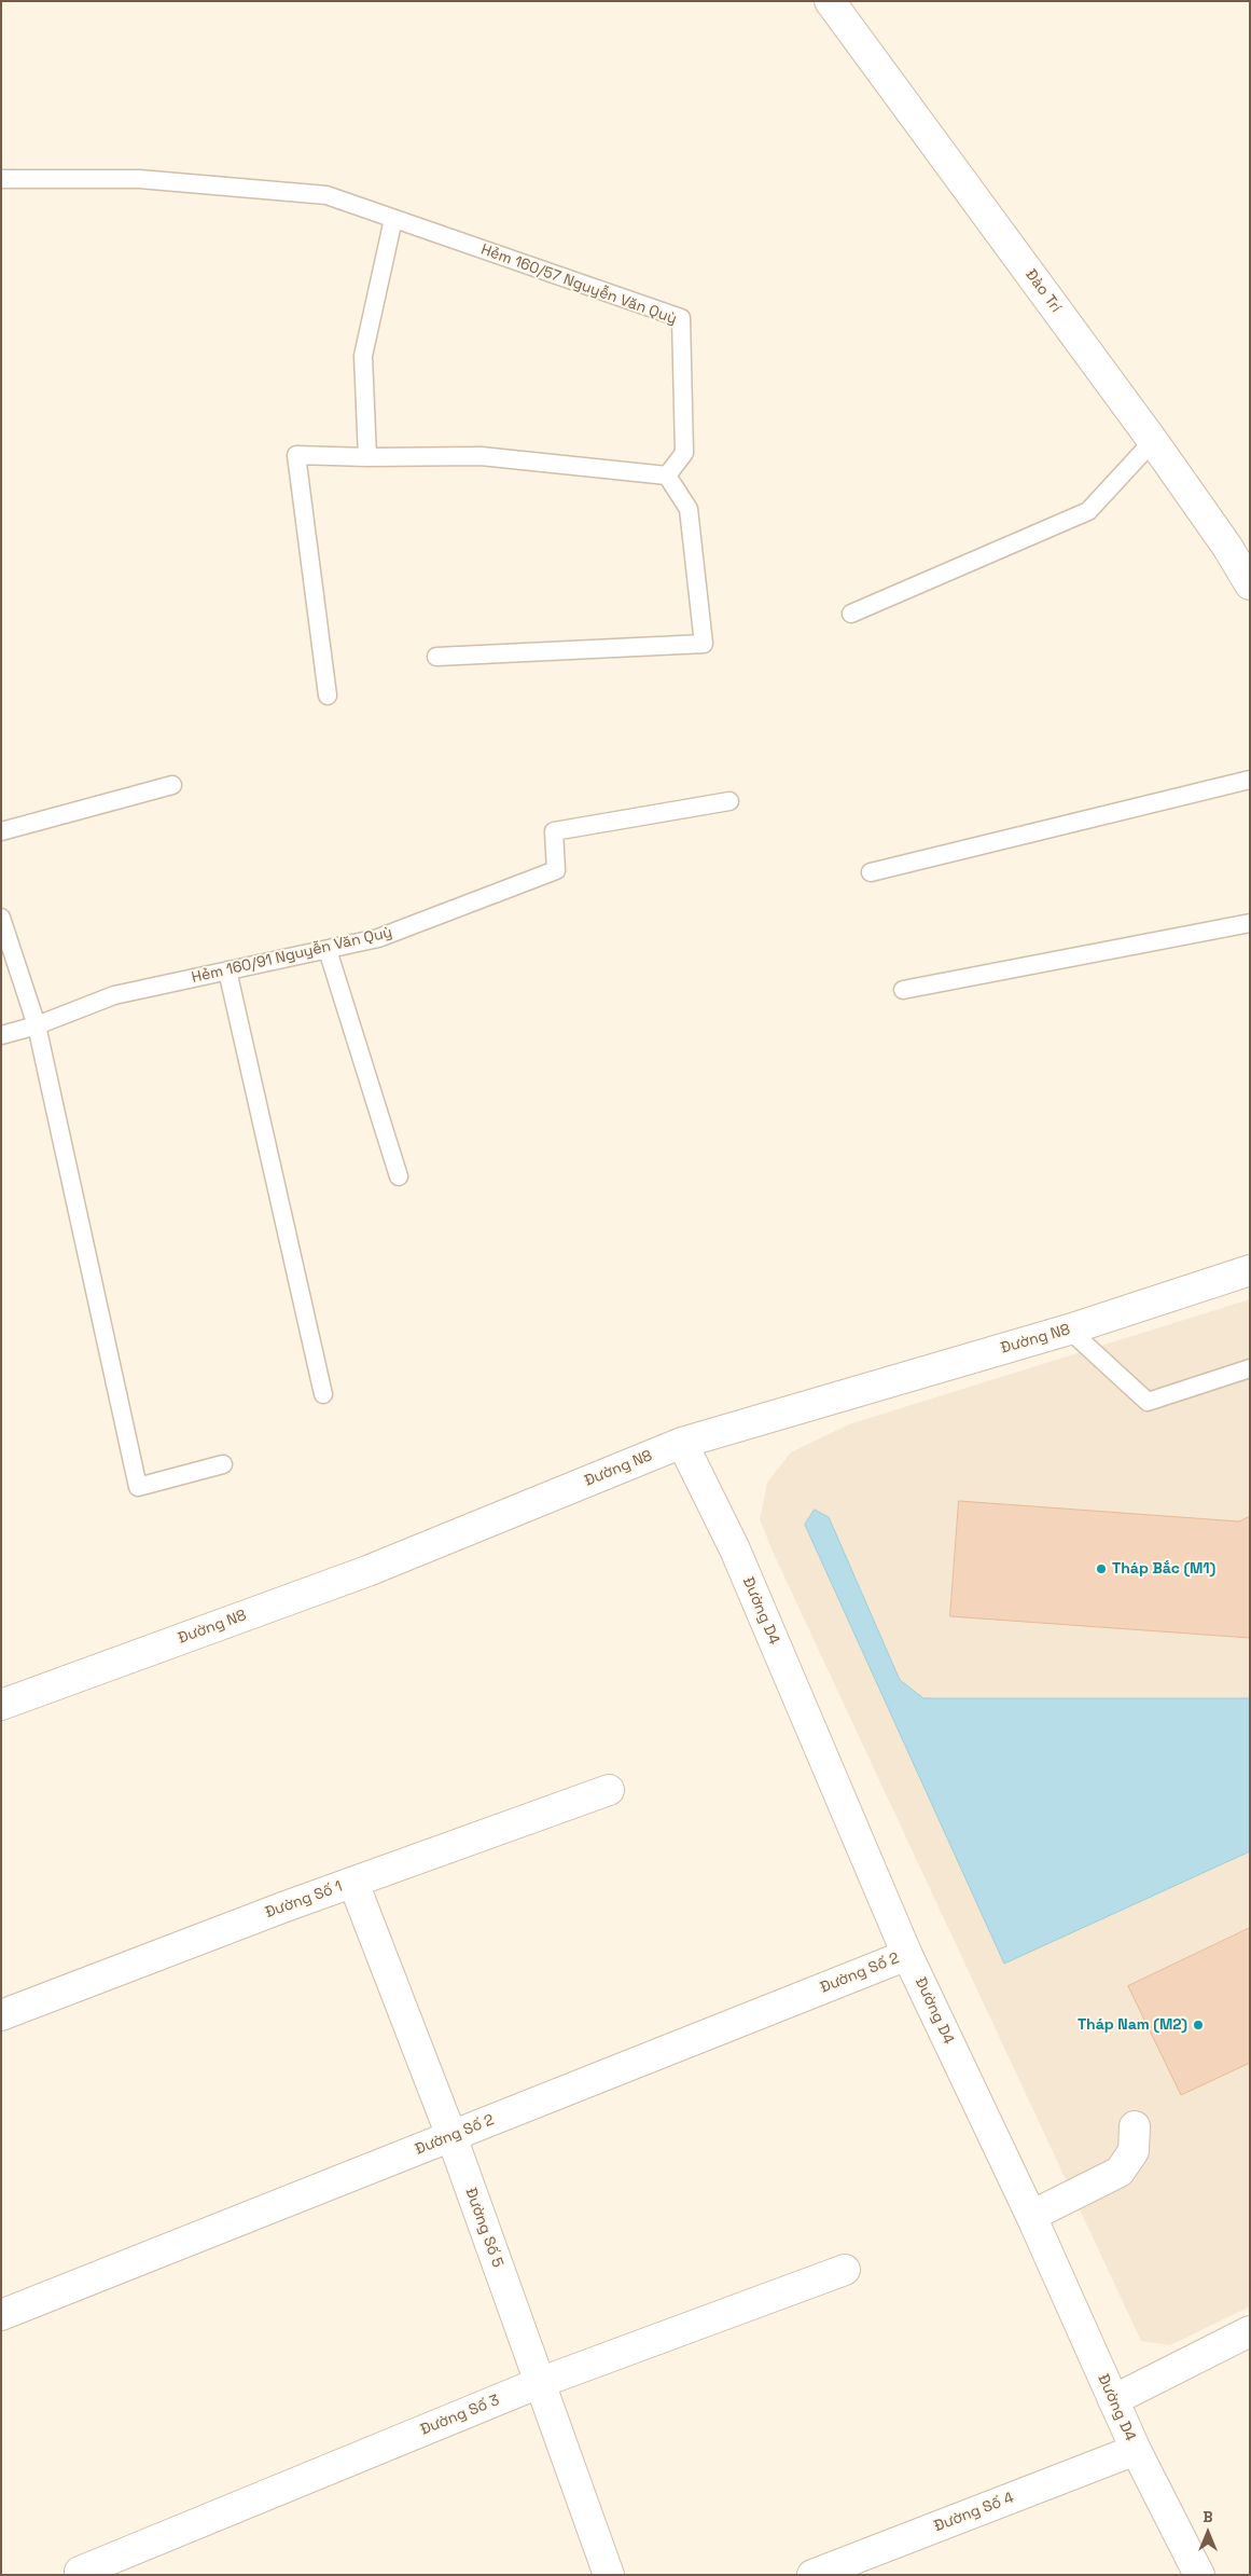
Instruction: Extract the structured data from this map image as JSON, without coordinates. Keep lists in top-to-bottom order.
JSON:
{
  "streets": {
    "street": [
      "Đào Trí",
      "Đường N8",
      "Đường D4",
      "Đường Số 1",
      "Đường Số 2",
      "Đường Số 5",
      "Đường Số 3",
      "Đường Số 4"
    ],
    "lane": ["Hẻm 160/57 Nguyễn Văn Quỳ", "Hẻm 160/91 Nguyễn Văn Quỳ"]
  },
  "crossings": [
    ["Đường N8", "Đường D4"],
    ["Đường D4", "Đường Số 2"],
    ["Đường D4", "Đường Số 4"],
    ["Đường Số 1", "Đường Số 5"],
    ["Đường Số 2", "Đường Số 5"],
    ["Đường Số 5", "Đường Số 3"]
  ],
  "places": ["Tháp Bắc (M1)", "Tháp Nam (M2)"],
  "north": "top"
}
